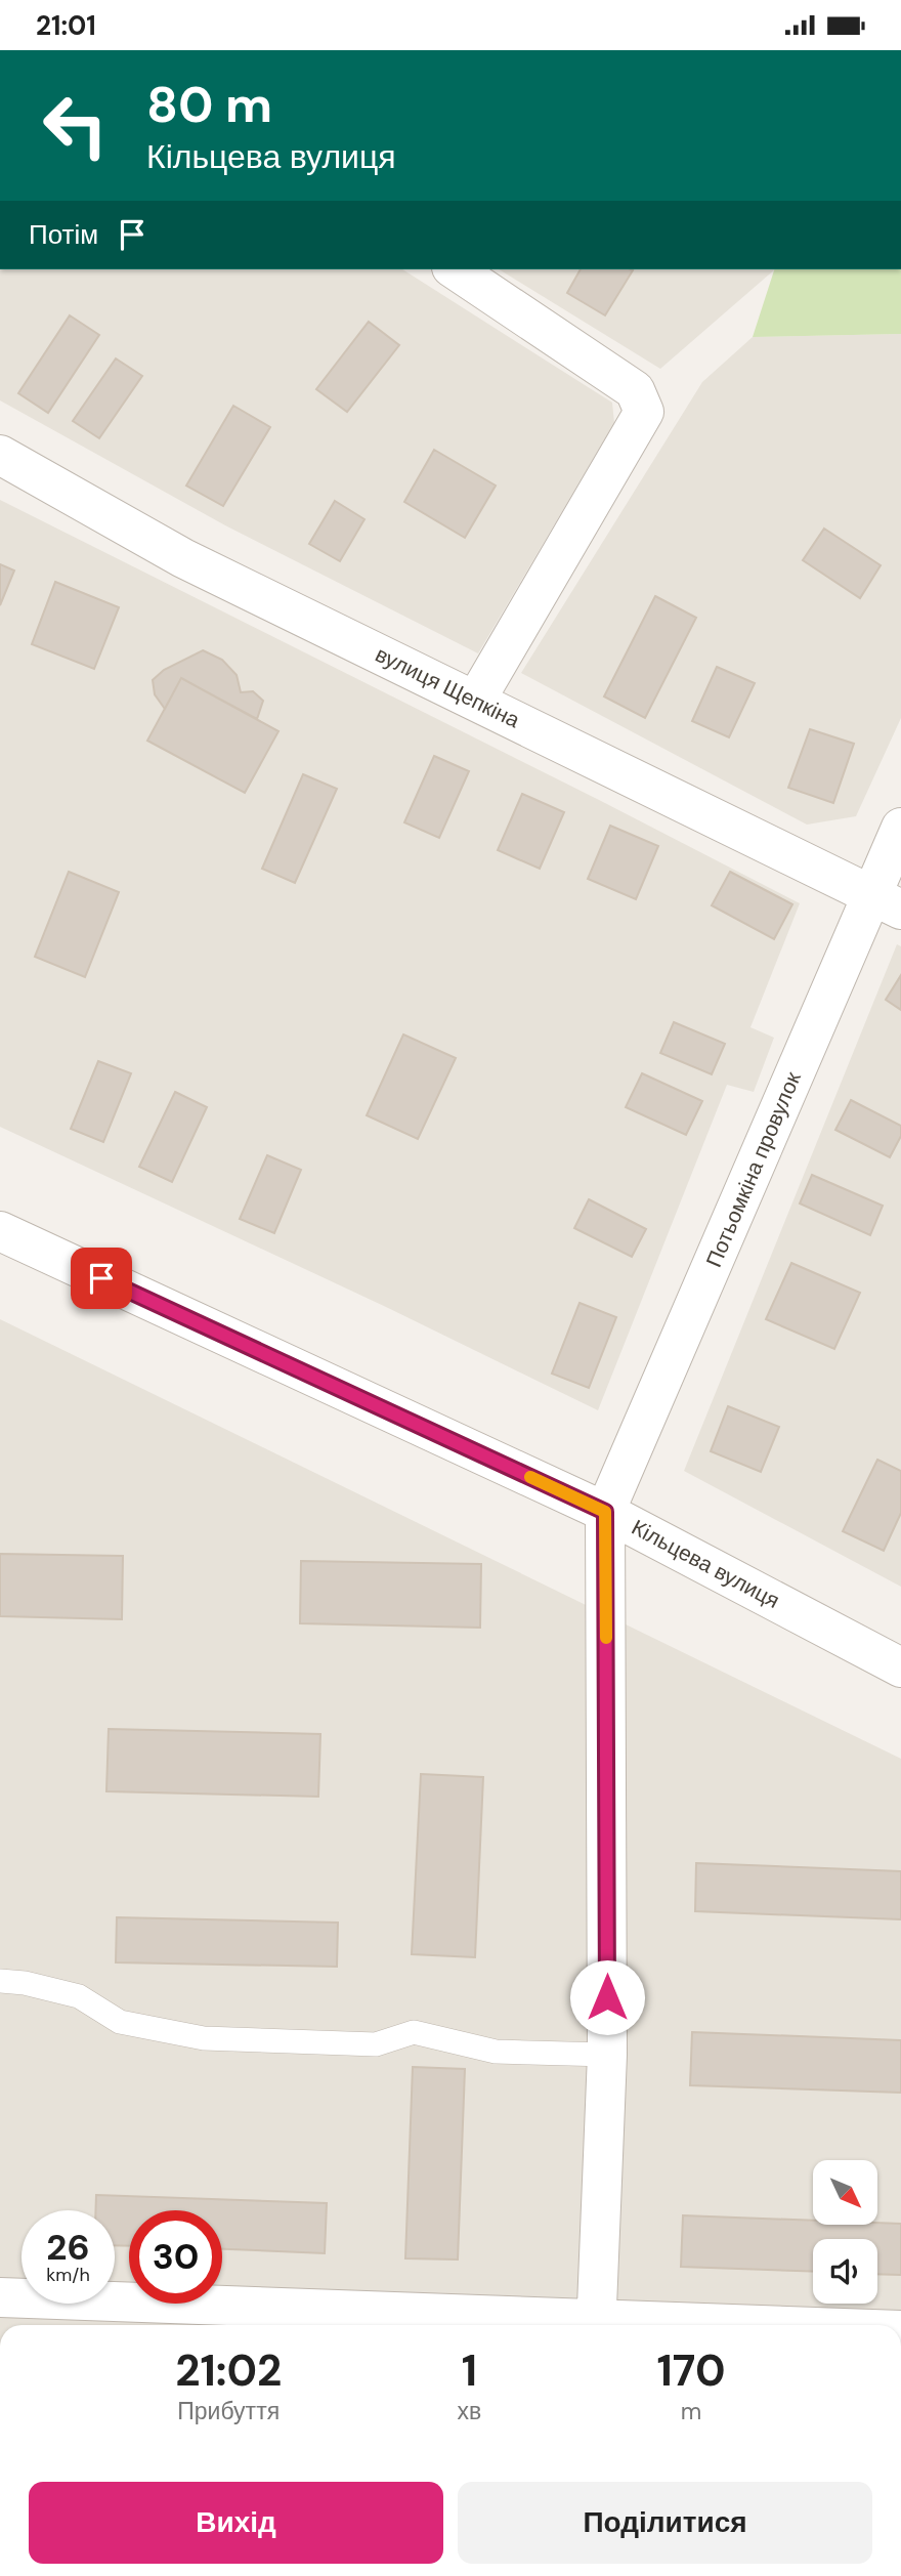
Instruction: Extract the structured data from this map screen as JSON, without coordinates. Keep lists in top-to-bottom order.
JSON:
{
  "streets": {
    "street": ["вулиця Щепкіна", "Потьомкіна провулок", "Кільцева вулиця"]
  },
  "crossings": [
    ["вулиця Щепкіна", "Потьомкіна провулок"],
    ["Потьомкіна провулок", "Кільцева вулиця"]
  ],
  "north": "bottom right",
  "page": {
    "status": "21:01",
    "turn": ["80 m", "Кільцева вулиця"],
    "then": "Потім",
    "speed": "26 km/h",
    "limit": "30",
    "eta": [
      "21:02",
      "Прибуття",
      "1",
      "хв",
      "170",
      "m"
    ],
    "buttons": ["Вихід", "Поділитися"]
  }
}
